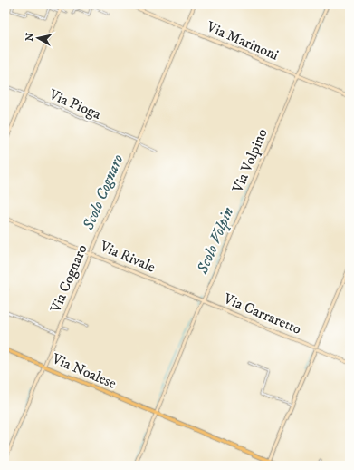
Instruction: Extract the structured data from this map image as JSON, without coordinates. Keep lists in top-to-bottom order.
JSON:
{
  "streets": {
    "main road": ["Via Noalese"],
    "street": [
      "Via Marinoni",
      "Via Pioga",
      "Via Volpino",
      "Via Rivale",
      "Via Cognaro",
      "Via Carraretto"
    ]
  },
  "crossings": [
    ["Via Marinoni", "Via Volpino"],
    ["Via Marinoni", "Via Cognaro"],
    ["Via Pioga", "Via Cognaro"],
    ["Via Volpino", "Via Rivale"],
    ["Via Volpino", "Via Carraretto"],
    ["Via Volpino", "Via Noalese"],
    ["Via Rivale", "Via Cognaro"],
    ["Via Rivale", "Via Carraretto"],
    ["Via Cognaro", "Via Noalese"]
  ],
  "water": ["Scolo Cognaro", "Scolo Volpin"],
  "north": "left"
}
